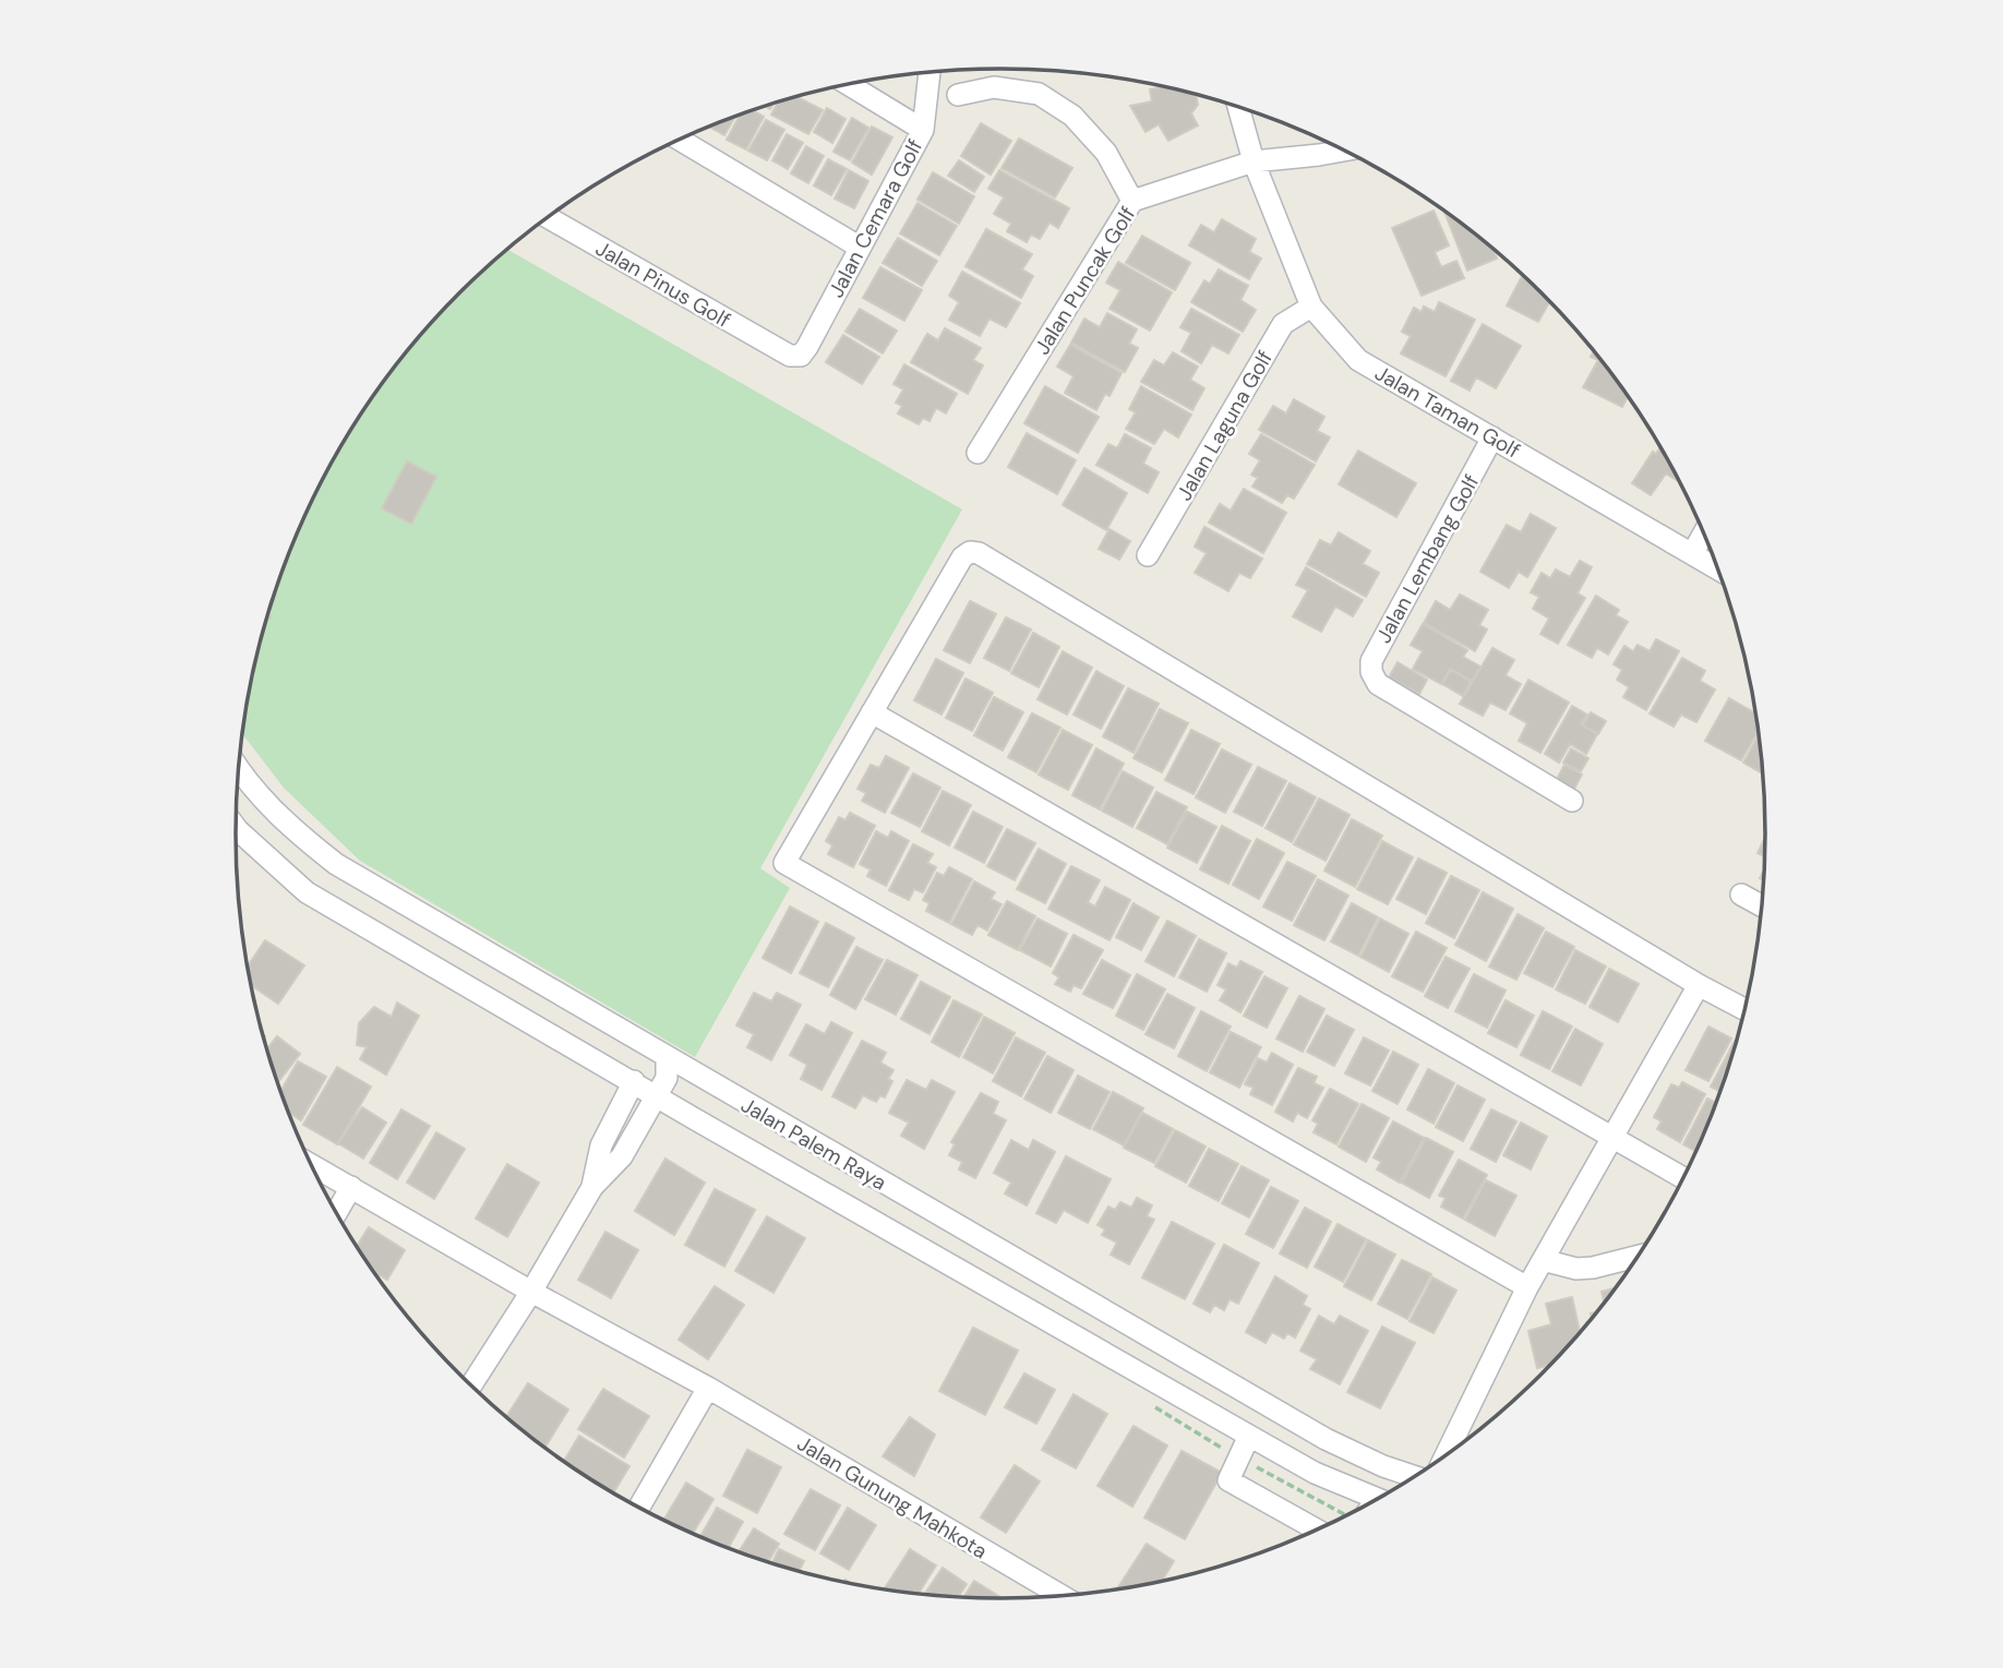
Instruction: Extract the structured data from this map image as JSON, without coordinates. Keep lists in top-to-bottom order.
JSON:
{
  "streets": {
    "street": [
      "Jalan Cemara Golf",
      "Jalan Puncak Golf",
      "Jalan Pinus Golf",
      "Jalan Taman Golf",
      "Jalan Laguna Golf",
      "Jalan Lembang Golf",
      "Jalan Palem Raya",
      "Jalan Gunung Mahkota"
    ]
  },
  "crossings": [
    ["Jalan Cemara Golf", "Jalan Pinus Golf"],
    ["Jalan Puncak Golf", "Jalan Taman Golf"],
    ["Jalan Taman Golf", "Jalan Laguna Golf"],
    ["Jalan Taman Golf", "Jalan Lembang Golf"]
  ]
}
